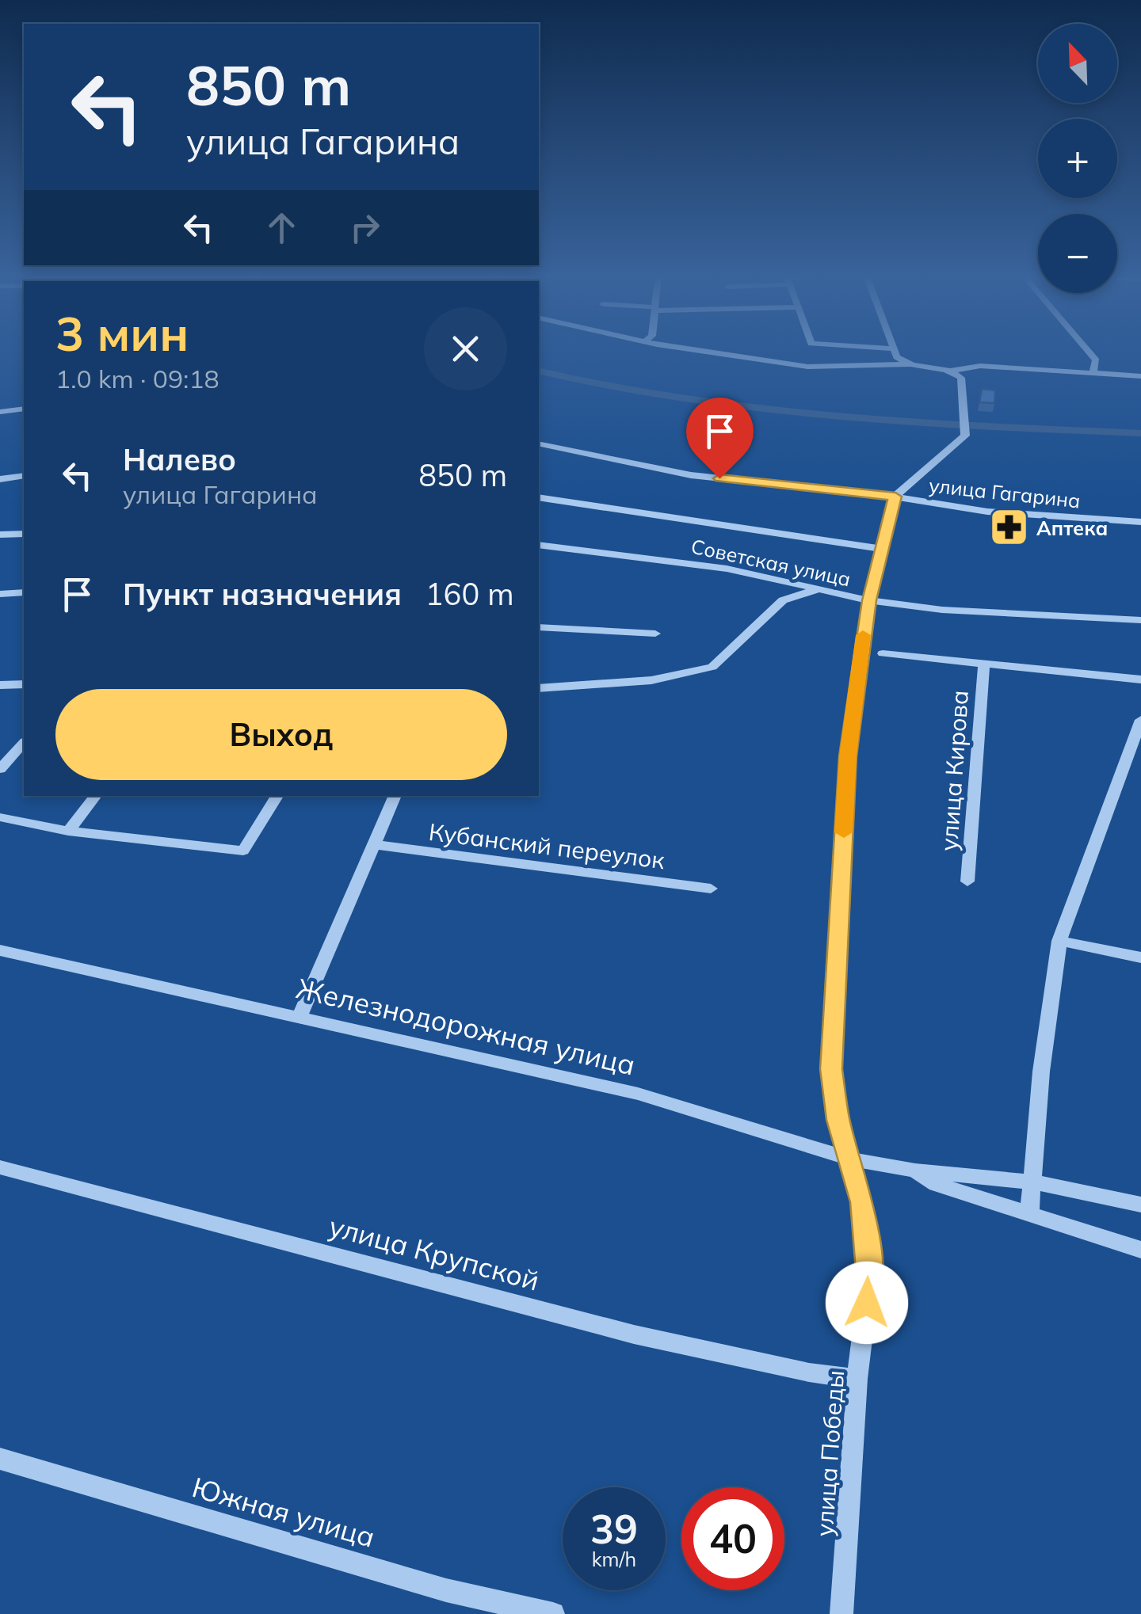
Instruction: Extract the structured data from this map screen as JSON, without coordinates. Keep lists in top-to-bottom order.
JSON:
{
  "streets": {
    "street": [
      "улица Гагарина",
      "Советская улица",
      "улица Кирова",
      "Кубанский переулок",
      "Железнодорожная улица",
      "улица Крупской",
      "улица Победы",
      "Южная улица"
    ]
  },
  "crossings": [
    ["улица Гагарина", "улица Победы"],
    ["Советская улица", "улица Победы"],
    ["Железнодорожная улица", "улица Победы"],
    ["улица Крупской", "улица Победы"]
  ],
  "places": {
    "pharmacy": ["Аптека"]
  },
  "north": "top left",
  "page": {
    "map_buttons": ["+", "−"],
    "turn": ["850 m", "улица Гагарина"],
    "heading": ["3 мин", "1.0 km · 09:18"],
    "list": [
      {
        "name": "Налево",
        "note": "улица Гагарина",
        "value": "850 m"
      },
      {
        "name": "Пункт назначения",
        "value": "160 m"
      }
    ],
    "buttons": "Выход",
    "speed": "39 km/h",
    "limit": "40"
  }
}
